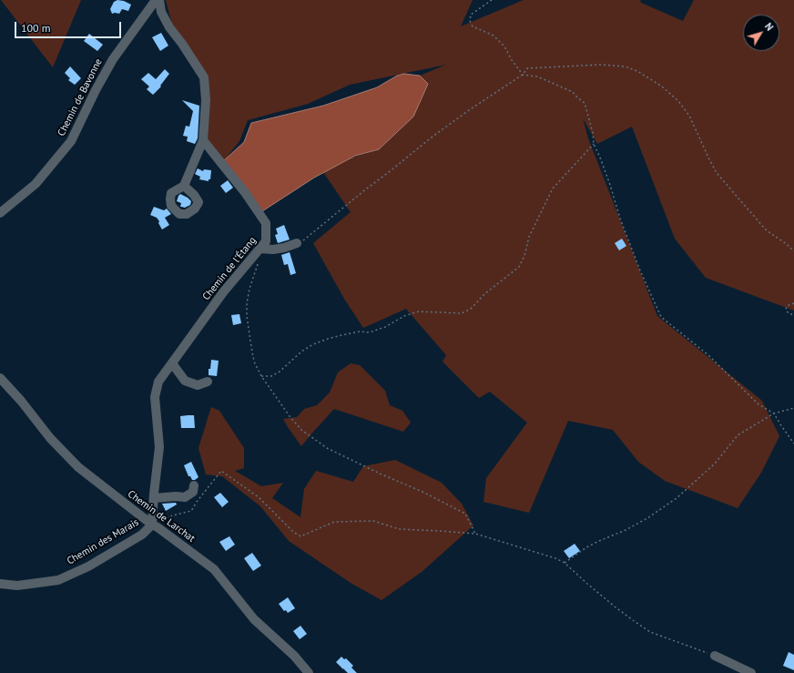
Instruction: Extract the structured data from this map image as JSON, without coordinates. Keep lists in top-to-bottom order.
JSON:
{
  "streets": {
    "street": [
      "Chemin de Bavonne",
      "Chemin de l'Étang",
      "Chemin de Larchat",
      "Chemin des Marais"
    ]
  },
  "crossings": [
    ["Chemin de l'Étang", "Chemin de Larchat"],
    ["Chemin de l'Étang", "Chemin des Marais"],
    ["Chemin de Larchat", "Chemin des Marais"]
  ],
  "scale_bar": "100 m",
  "north": "top right"
}
